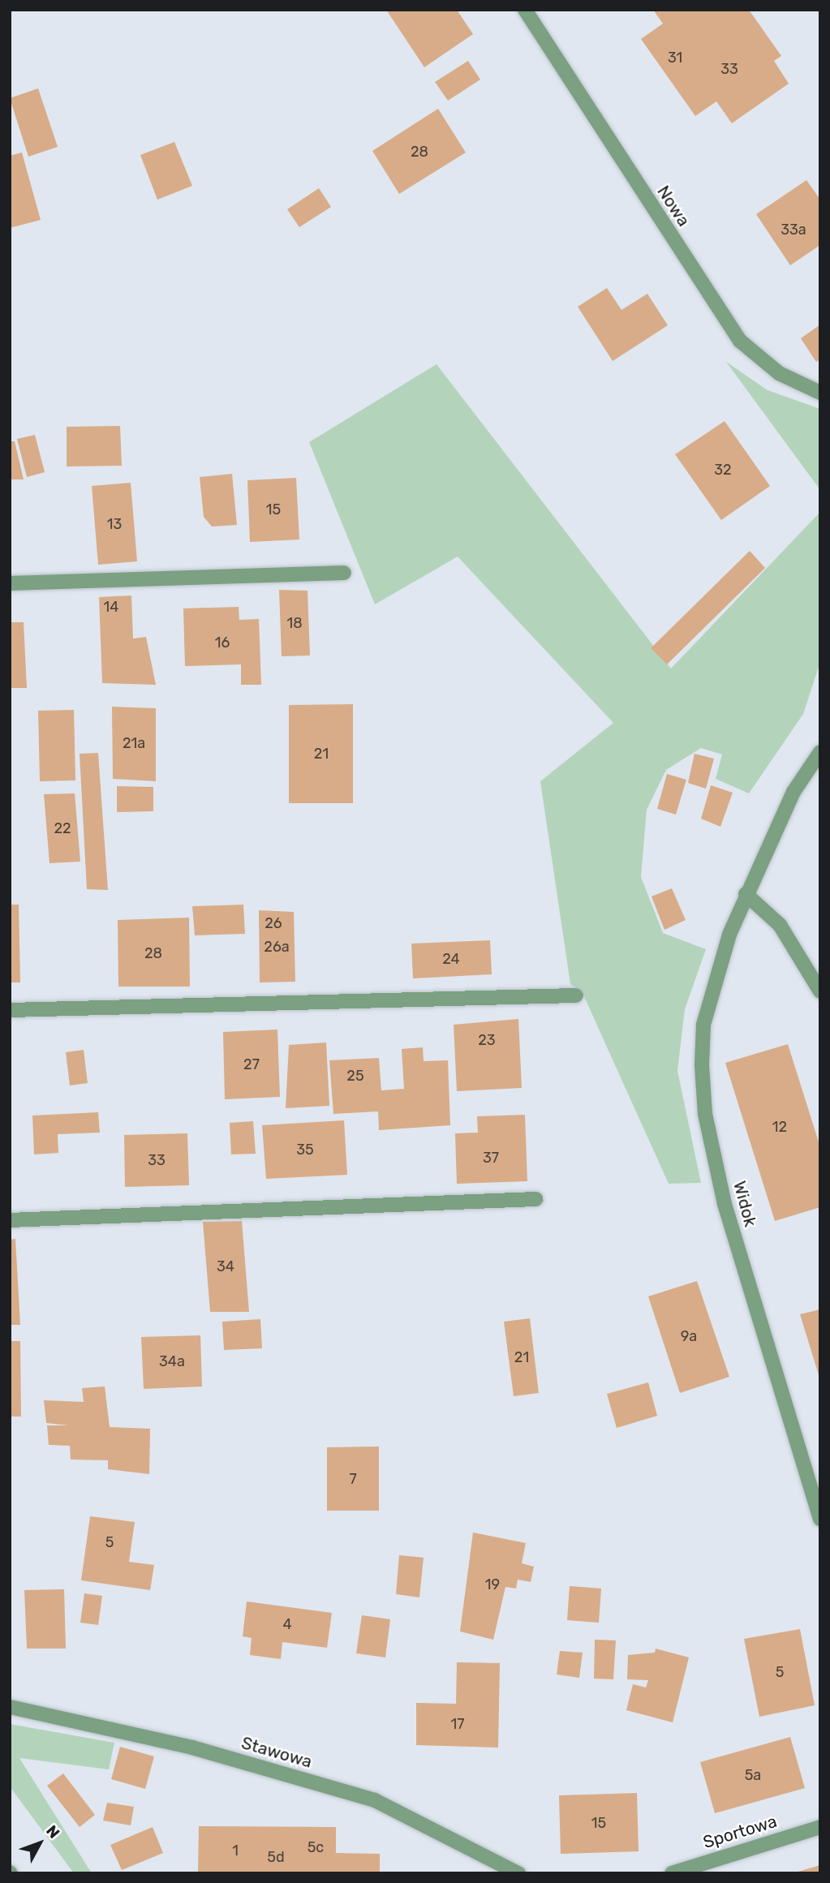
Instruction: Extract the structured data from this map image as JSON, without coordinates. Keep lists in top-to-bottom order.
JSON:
{
  "streets": {
    "street": [
      "Nowa",
      "Widok",
      "Stawowa",
      "Sportowa"
    ]
  },
  "house_numbers": [
    "31",
    "33",
    "28",
    "33a",
    "32",
    "15",
    "13",
    "14",
    "18",
    "16",
    "21a",
    "21",
    "22",
    "26",
    "26a",
    "28",
    "24",
    "23",
    "27",
    "25",
    "12",
    "35",
    "37",
    "33",
    "34",
    "9a",
    "21",
    "34a",
    "7",
    "5",
    "19",
    "4",
    "5",
    "17",
    "5a",
    "15",
    "5c",
    "1",
    "5d"
  ],
  "north": "top right"
}
